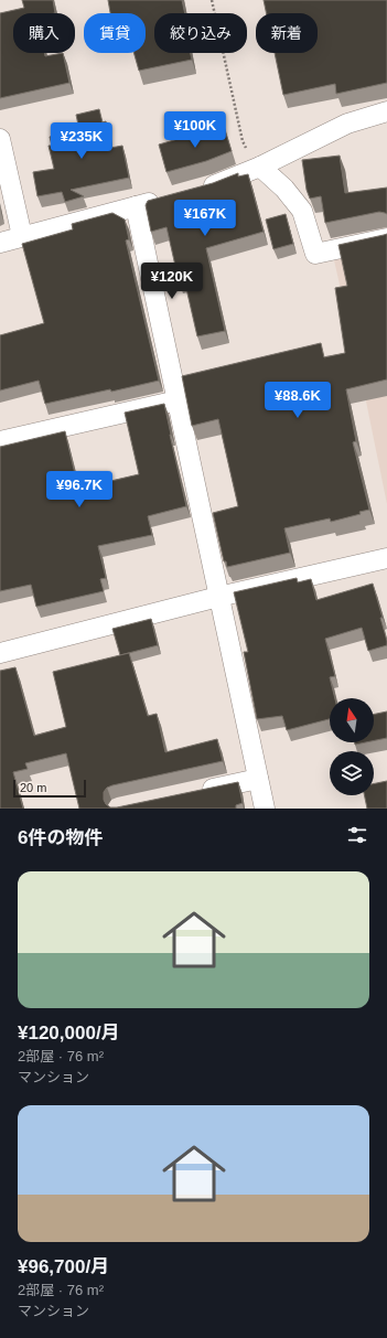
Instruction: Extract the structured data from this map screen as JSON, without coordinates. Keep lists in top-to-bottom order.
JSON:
{
  "scale_bar": "20 m",
  "north": "top",
  "page": {
    "chip": [
      "購入",
      "賃貸",
      "絞り込み",
      "新着"
    ],
    "price": [
      "¥100K",
      "¥235K",
      "¥167K",
      "¥120K",
      "¥88.6K",
      "¥96.7K"
    ],
    "scale": "20 m",
    "heading": "6件の物件",
    "list": [
      {
        "name": "¥120,000/月",
        "note": "2部屋 · 76 m² · マンション"
      },
      {
        "name": "¥96,700/月",
        "note": "2部屋 · 76 m² · マンション"
      }
    ]
  }
}
